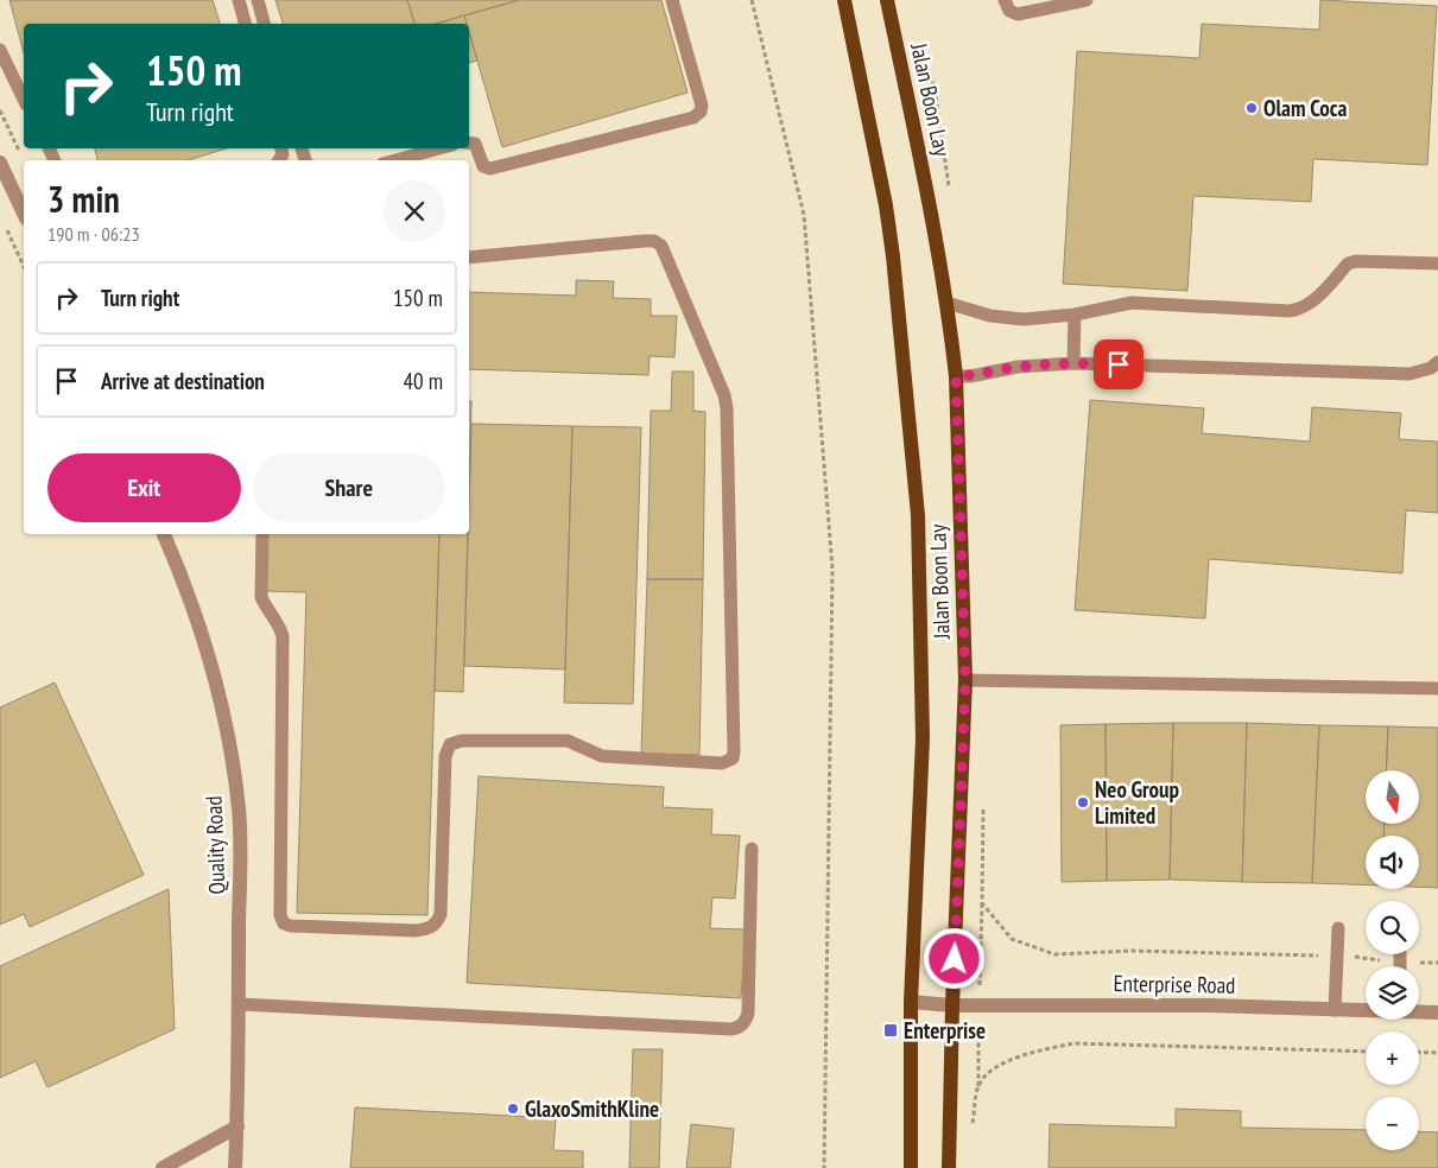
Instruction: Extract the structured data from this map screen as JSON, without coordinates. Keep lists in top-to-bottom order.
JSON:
{
  "streets": {
    "main road": ["Jalan Boon Lay"],
    "street": ["Quality Road", "Enterprise Road"]
  },
  "crossings": [
    ["Jalan Boon Lay", "Enterprise Road"]
  ],
  "places": {
    "other": ["Olam Coca", "Neo Group Limited", "GlaxoSmithKline"],
    "transit": ["Enterprise"]
  },
  "north": "bottom",
  "page": {
    "turn": ["150 m", "Turn right"],
    "heading": ["3 min", "190 m · 06:23"],
    "list": [
      {
        "name": "Turn right",
        "value": "150 m"
      },
      {
        "name": "Arrive at destination",
        "value": "40 m"
      }
    ],
    "buttons": ["Exit", "Share"],
    "map_buttons": ["+", "−"]
  }
}
